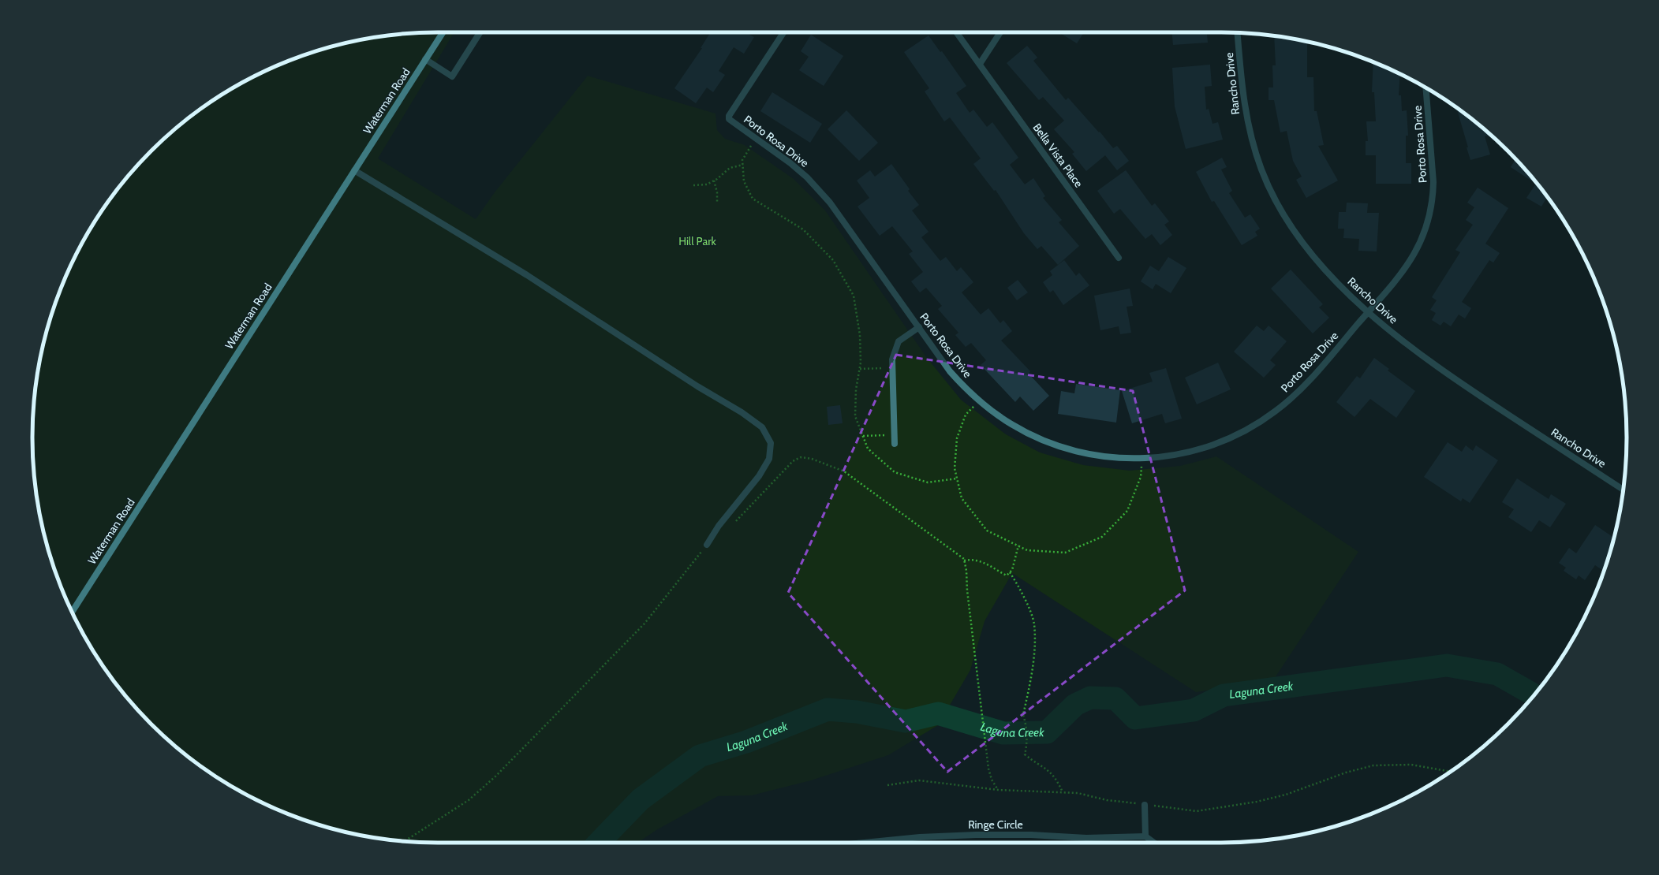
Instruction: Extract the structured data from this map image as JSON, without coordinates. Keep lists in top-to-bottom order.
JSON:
{
  "streets": {
    "main road": ["Waterman Road"],
    "street": [
      "Rancho Drive",
      "Porto Rosa Drive",
      "Bella Vista Place",
      "Ringe Circle"
    ]
  },
  "crossings": [
    ["Rancho Drive", "Porto Rosa Drive"]
  ],
  "water": ["Laguna Creek"],
  "parks": ["Hill Park"]
}
